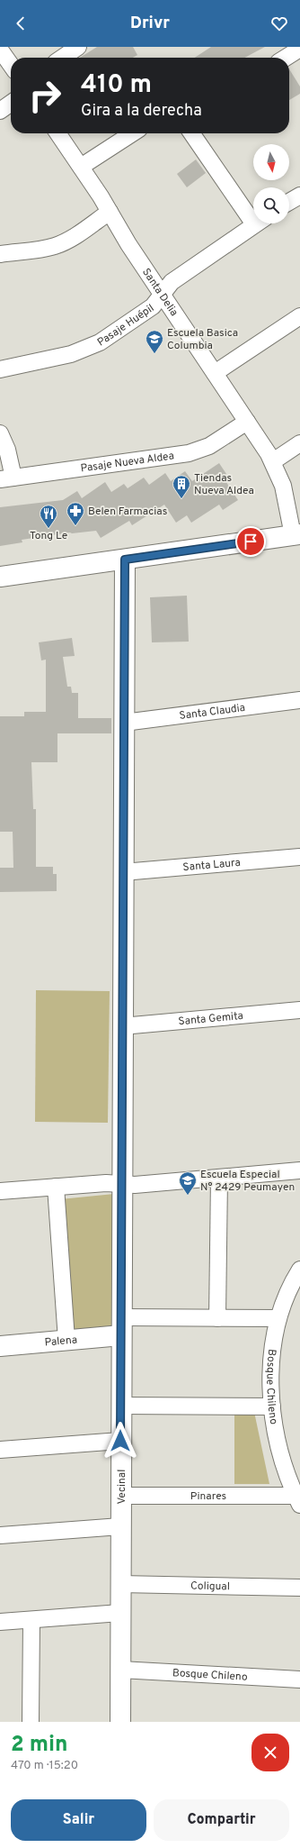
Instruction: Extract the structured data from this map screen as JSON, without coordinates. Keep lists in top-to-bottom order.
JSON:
{
  "streets": {
    "street": [
      "Santa Delia",
      "Pasaje Huépil",
      "Pasaje Nueva Aldea",
      "Santa Claudia",
      "Santa Laura",
      "Santa Gemita",
      "Palena",
      "Bosque Chileno",
      "Vecinal",
      "Pinares",
      "Coligual"
    ]
  },
  "crossings": [
    ["Santa Delia", "Pasaje Huépil"],
    ["Santa Delia", "Pasaje Nueva Aldea"],
    ["Santa Claudia", "Vecinal"],
    ["Santa Laura", "Vecinal"],
    ["Santa Gemita", "Vecinal"],
    ["Palena", "Vecinal"],
    ["Bosque Chileno", "Vecinal"],
    ["Bosque Chileno", "Pinares"],
    ["Vecinal", "Pinares"],
    ["Vecinal", "Coligual"]
  ],
  "places": {
    "school or university": ["Escuela Basica Columbia", "Escuela Especial N° 2429 Peumayen"],
    "building": ["Tiendas Nueva Aldea"],
    "pharmacy": ["Belen Farmacias"],
    "restaurant": ["Tong Le"]
  },
  "north": "bottom",
  "page": {
    "header": "Drivr",
    "turn": ["410 m", "Gira a la derecha"],
    "heading": ["2 min", "470 m · 15:20"],
    "buttons": ["Salir", "Compartir"]
  }
}
